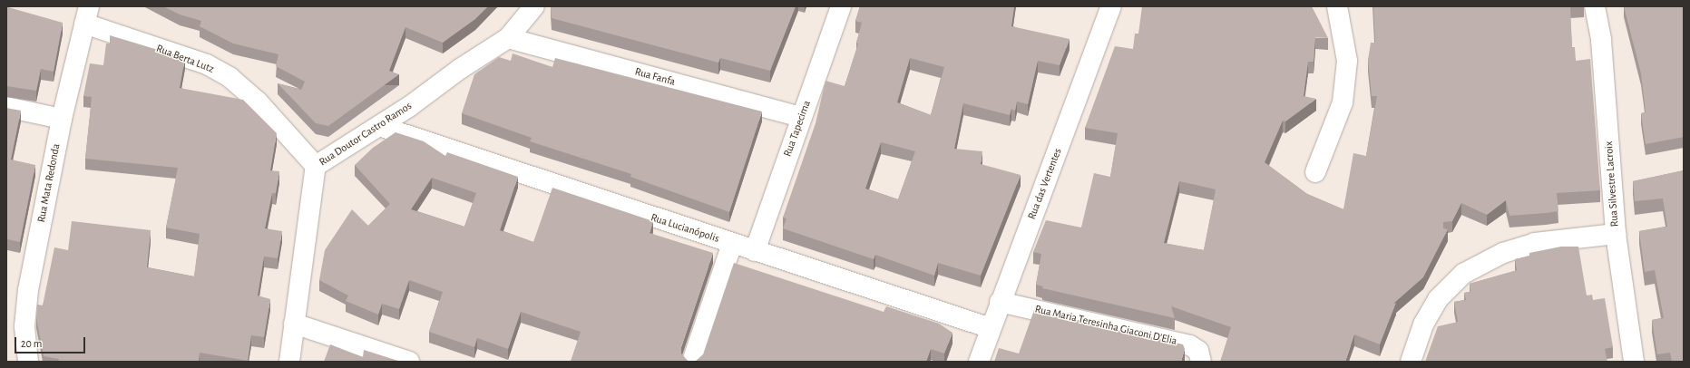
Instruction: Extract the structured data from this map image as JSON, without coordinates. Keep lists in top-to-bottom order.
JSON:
{
  "streets": {
    "street": [
      "Rua Berta Lutz",
      "Rua Fanfa",
      "Rua Tapecima",
      "Rua Doutor Castro Ramos",
      "Rua Mata Redonda",
      "Rua das Vertentes",
      "Rua Silvestre Lacroix",
      "Rua Lucianópolis",
      "Rua Maria Teresinha Giaconi D'Elia"
    ]
  },
  "crossings": [
    ["Rua Berta Lutz", "Rua Doutor Castro Ramos"],
    ["Rua Berta Lutz", "Rua Mata Redonda"],
    ["Rua Fanfa", "Rua Tapecima"],
    ["Rua Fanfa", "Rua Doutor Castro Ramos"],
    ["Rua Tapecima", "Rua Lucianópolis"],
    ["Rua Doutor Castro Ramos", "Rua Lucianópolis"],
    ["Rua das Vertentes", "Rua Lucianópolis"],
    ["Rua das Vertentes", "Rua Maria Teresinha Giaconi D'Elia"]
  ],
  "scale_bar": "20 m"
}
